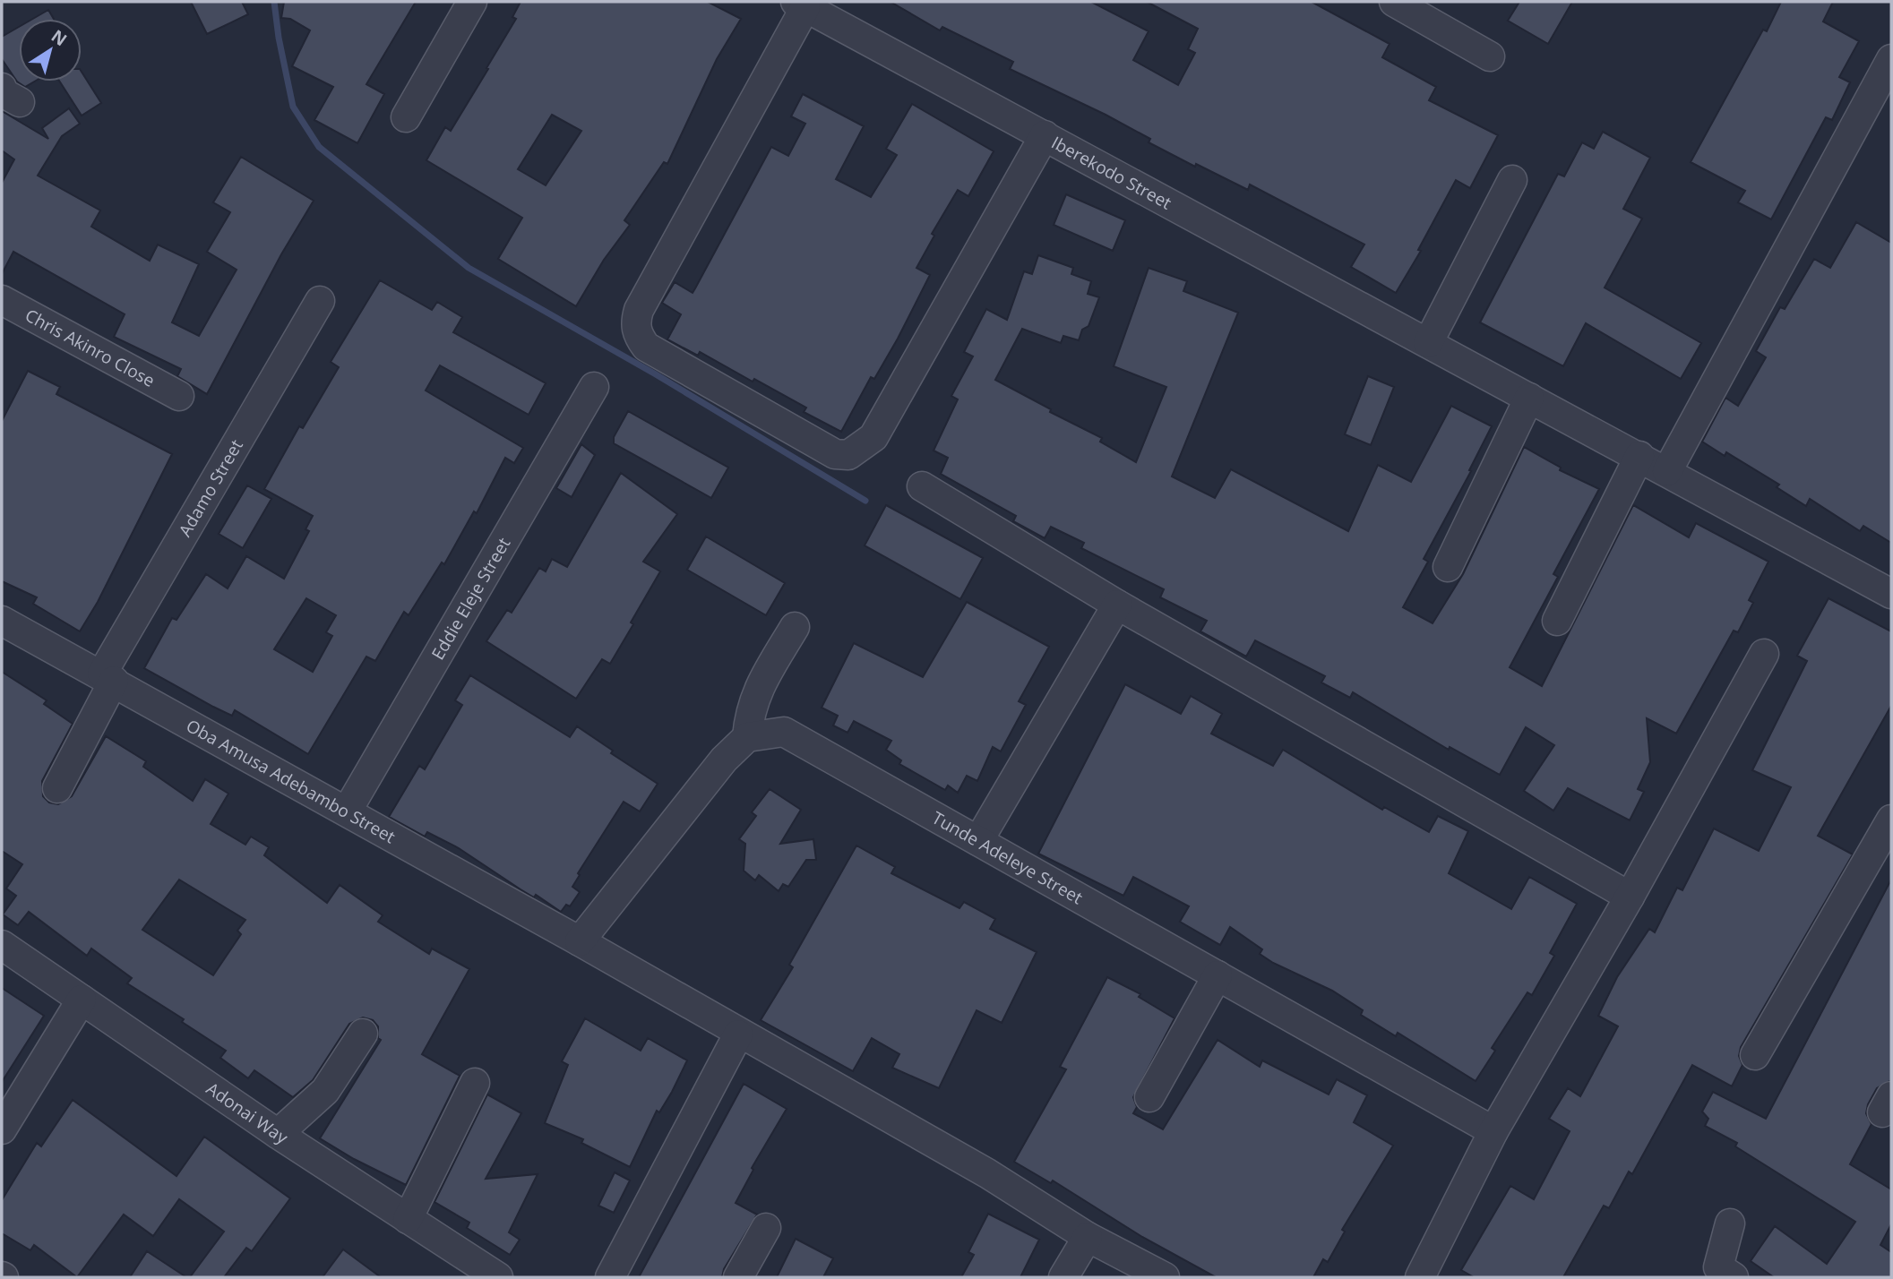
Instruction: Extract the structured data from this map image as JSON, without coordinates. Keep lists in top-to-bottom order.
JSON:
{
  "streets": {
    "street": [
      "Iberekodo Street",
      "Chris Akinro Close",
      "Adamo Street",
      "Eddie Eleje Street",
      "Oba Amusa Adebambo Street",
      "Tunde Adeleye Street",
      "Adonai Way"
    ]
  },
  "crossings": [
    ["Adamo Street", "Oba Amusa Adebambo Street"],
    ["Eddie Eleje Street", "Oba Amusa Adebambo Street"]
  ],
  "north": "top right"
}
